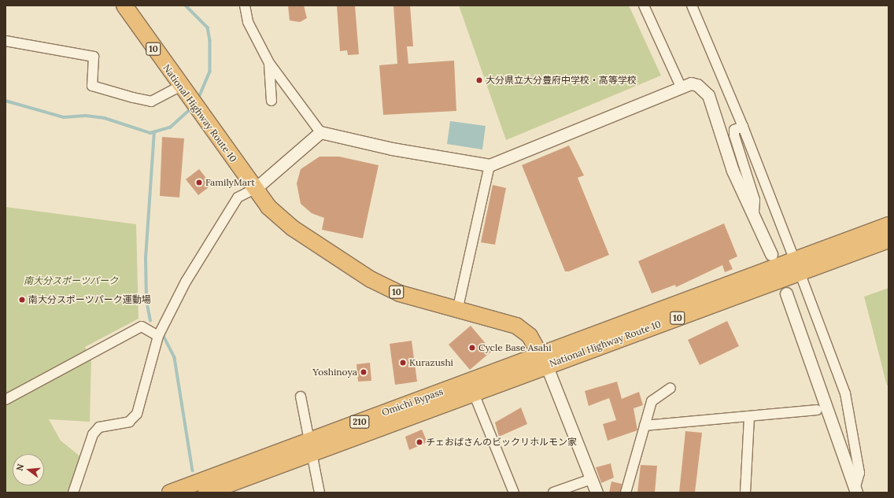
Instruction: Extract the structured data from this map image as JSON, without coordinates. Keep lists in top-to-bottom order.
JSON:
{
  "streets": {
    "highway": [
      "10",
      "National Highway Route 10",
      "Omichi Bypass",
      "210"
    ]
  },
  "crossings": [
    ["National Highway Route 10", "Omichi Bypass"]
  ],
  "parks": ["南大分スポーツパーク"],
  "places": [
    "大分県立大分豊府中学校・高等学校",
    "FamilyMart",
    "南大分スポーツパーク運動場",
    "Cycle Base Asahi",
    "Kurazushi",
    "Yoshinoya",
    "チェおばさんのビックリホルモン家"
  ],
  "north": "left"
}
